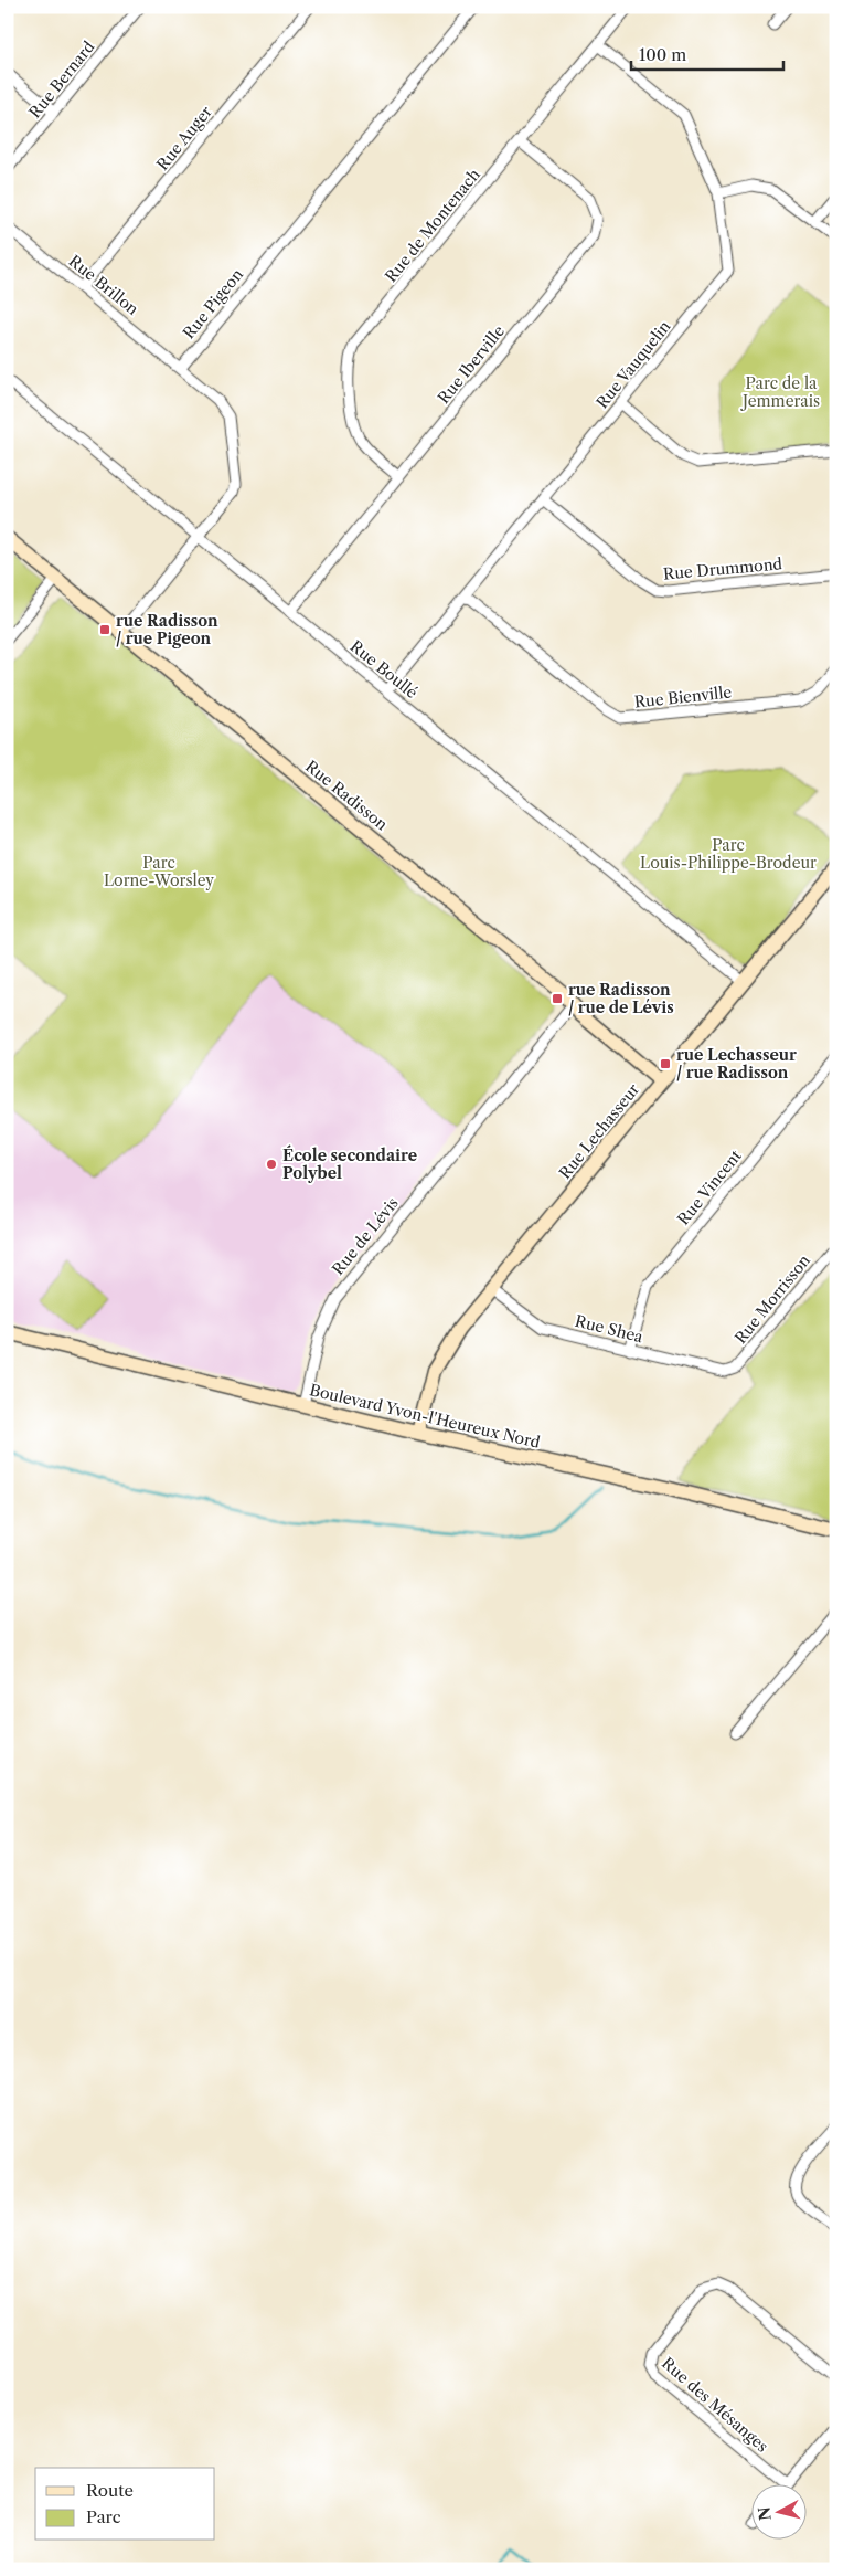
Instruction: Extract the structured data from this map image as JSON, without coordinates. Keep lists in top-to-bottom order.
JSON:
{
  "streets": {
    "street": [
      "Rue Bernard",
      "Rue Auger",
      "Rue de Montenach",
      "Rue Brillon",
      "Rue Pigeon",
      "Rue Iberville",
      "Rue Vauquelin",
      "Rue Drummond",
      "Rue Boullé",
      "Rue Bienville",
      "Rue Radisson",
      "Rue Lechasseur",
      "Rue Vincent",
      "Rue de Lévis",
      "Rue Morrisson",
      "Rue Shea",
      "Boulevard Yvon-l'Heureux Nord",
      "Rue des Mésanges"
    ]
  },
  "crossings": [
    ["Rue Auger", "Rue Brillon"],
    ["Rue de Montenach", "Rue Iberville"],
    ["Rue de Montenach", "Rue Vauquelin"],
    ["Rue Brillon", "Rue Pigeon"],
    ["Rue Iberville", "Rue Boullé"],
    ["Rue Vauquelin", "Rue Drummond"],
    ["Rue Vauquelin", "Rue Boullé"],
    ["Rue Vauquelin", "Rue Bienville"],
    ["Rue Boullé", "Rue Lechasseur"],
    ["Rue Radisson", "Rue Lechasseur"],
    ["Rue Radisson", "Rue de Lévis"],
    ["Rue Lechasseur", "Rue Shea"],
    ["Rue Lechasseur", "Boulevard Yvon-l'Heureux Nord"],
    ["Rue Vincent", "Rue Shea"],
    ["Rue de Lévis", "Boulevard Yvon-l'Heureux Nord"],
    ["Rue Morrisson", "Rue Shea"]
  ],
  "parks": ["Parc de la Jemmerais", "Parc Louis-Philippe-Brodeur", "Parc Lorne-Worsley"],
  "places": {
    "transit": ["rue Radisson / rue Pigeon", "rue Radisson / rue de Lévis", "rue Lechasseur / rue Radisson"],
    "other": ["École secondaire Polybel"]
  },
  "legend": ["Route", "Parc"],
  "scale_bar": "100 m",
  "north": "left"
}
